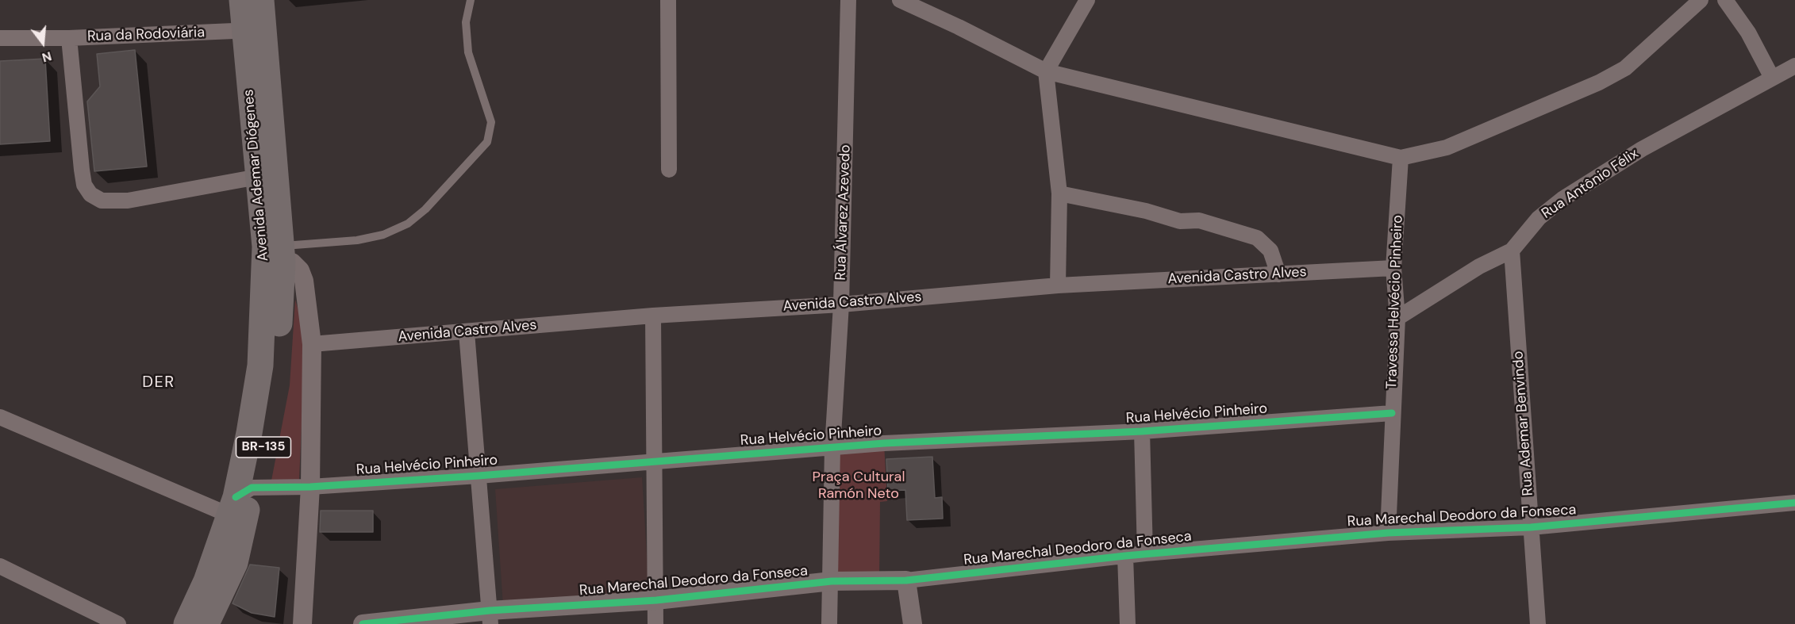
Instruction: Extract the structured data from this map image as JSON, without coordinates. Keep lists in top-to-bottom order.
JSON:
{
  "streets": {
    "highway": ["Avenida Ademar Diógenes", "BR-135"],
    "street": [
      "Rua da Rodoviária",
      "Rua Antônio Félix",
      "Rua Álvarez Azevedo",
      "Avenida Castro Alves",
      "Travessa Helvécio Pinheiro",
      "Rua Helvécio Pinheiro",
      "Rua Ademar Benvindo",
      "Rua Marechal Deodoro da Fonseca"
    ]
  },
  "crossings": [
    ["Rua da Rodoviária", "Avenida Ademar Diógenes"],
    ["Avenida Ademar Diógenes", "Rua Helvécio Pinheiro"],
    ["Rua Antônio Félix", "Travessa Helvécio Pinheiro"],
    ["Rua Antônio Félix", "Rua Ademar Benvindo"],
    ["Rua Álvarez Azevedo", "Avenida Castro Alves"],
    ["Rua Álvarez Azevedo", "Rua Helvécio Pinheiro"],
    ["Rua Álvarez Azevedo", "Rua Marechal Deodoro da Fonseca"],
    ["Avenida Castro Alves", "Travessa Helvécio Pinheiro"],
    ["Travessa Helvécio Pinheiro", "Rua Helvécio Pinheiro"],
    ["Travessa Helvécio Pinheiro", "Rua Marechal Deodoro da Fonseca"],
    ["Rua Ademar Benvindo", "Rua Marechal Deodoro da Fonseca"]
  ],
  "districts": ["DER"],
  "parks": ["Praça Cultural Ramón Neto"],
  "north": "bottom"
}
